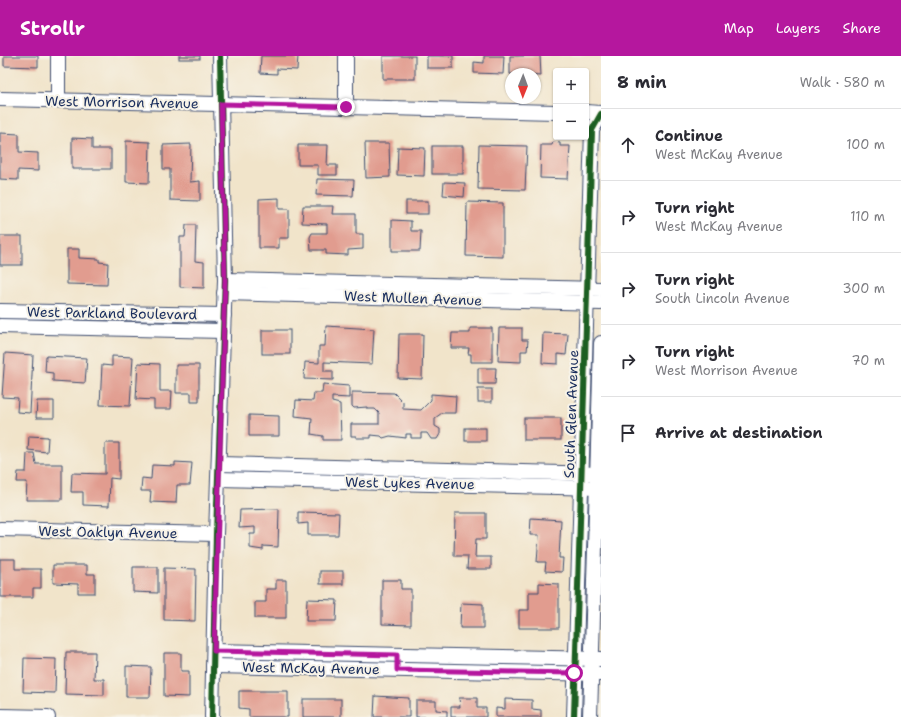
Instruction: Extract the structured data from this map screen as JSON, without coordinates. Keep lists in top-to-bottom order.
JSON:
{
  "streets": {
    "street": [
      "West Morrison Avenue",
      "West Mullen Avenue",
      "West Parkland Boulevard",
      "South Glen Avenue",
      "West Lykes Avenue",
      "West Oaklyn Avenue",
      "West McKay Avenue"
    ]
  },
  "crossings": [
    ["West Mullen Avenue", "South Glen Avenue"],
    ["South Glen Avenue", "West Lykes Avenue"],
    ["South Glen Avenue", "West McKay Avenue"]
  ],
  "north": "bottom",
  "page": {
    "header": "Strollr",
    "nav": ["Map", "Layers", "Share"],
    "heading": ["8 min", "Walk · 580 m"],
    "map_buttons": ["+", "−"],
    "list": [
      ["Continue", "West McKay Avenue", "100 m"],
      ["Turn right", "West McKay Avenue", "110 m"],
      ["Turn right", "South Lincoln Avenue", "300 m"],
      ["Turn right", "West Morrison Avenue", "70 m"],
      "Arrive at destination"
    ]
  }
}
